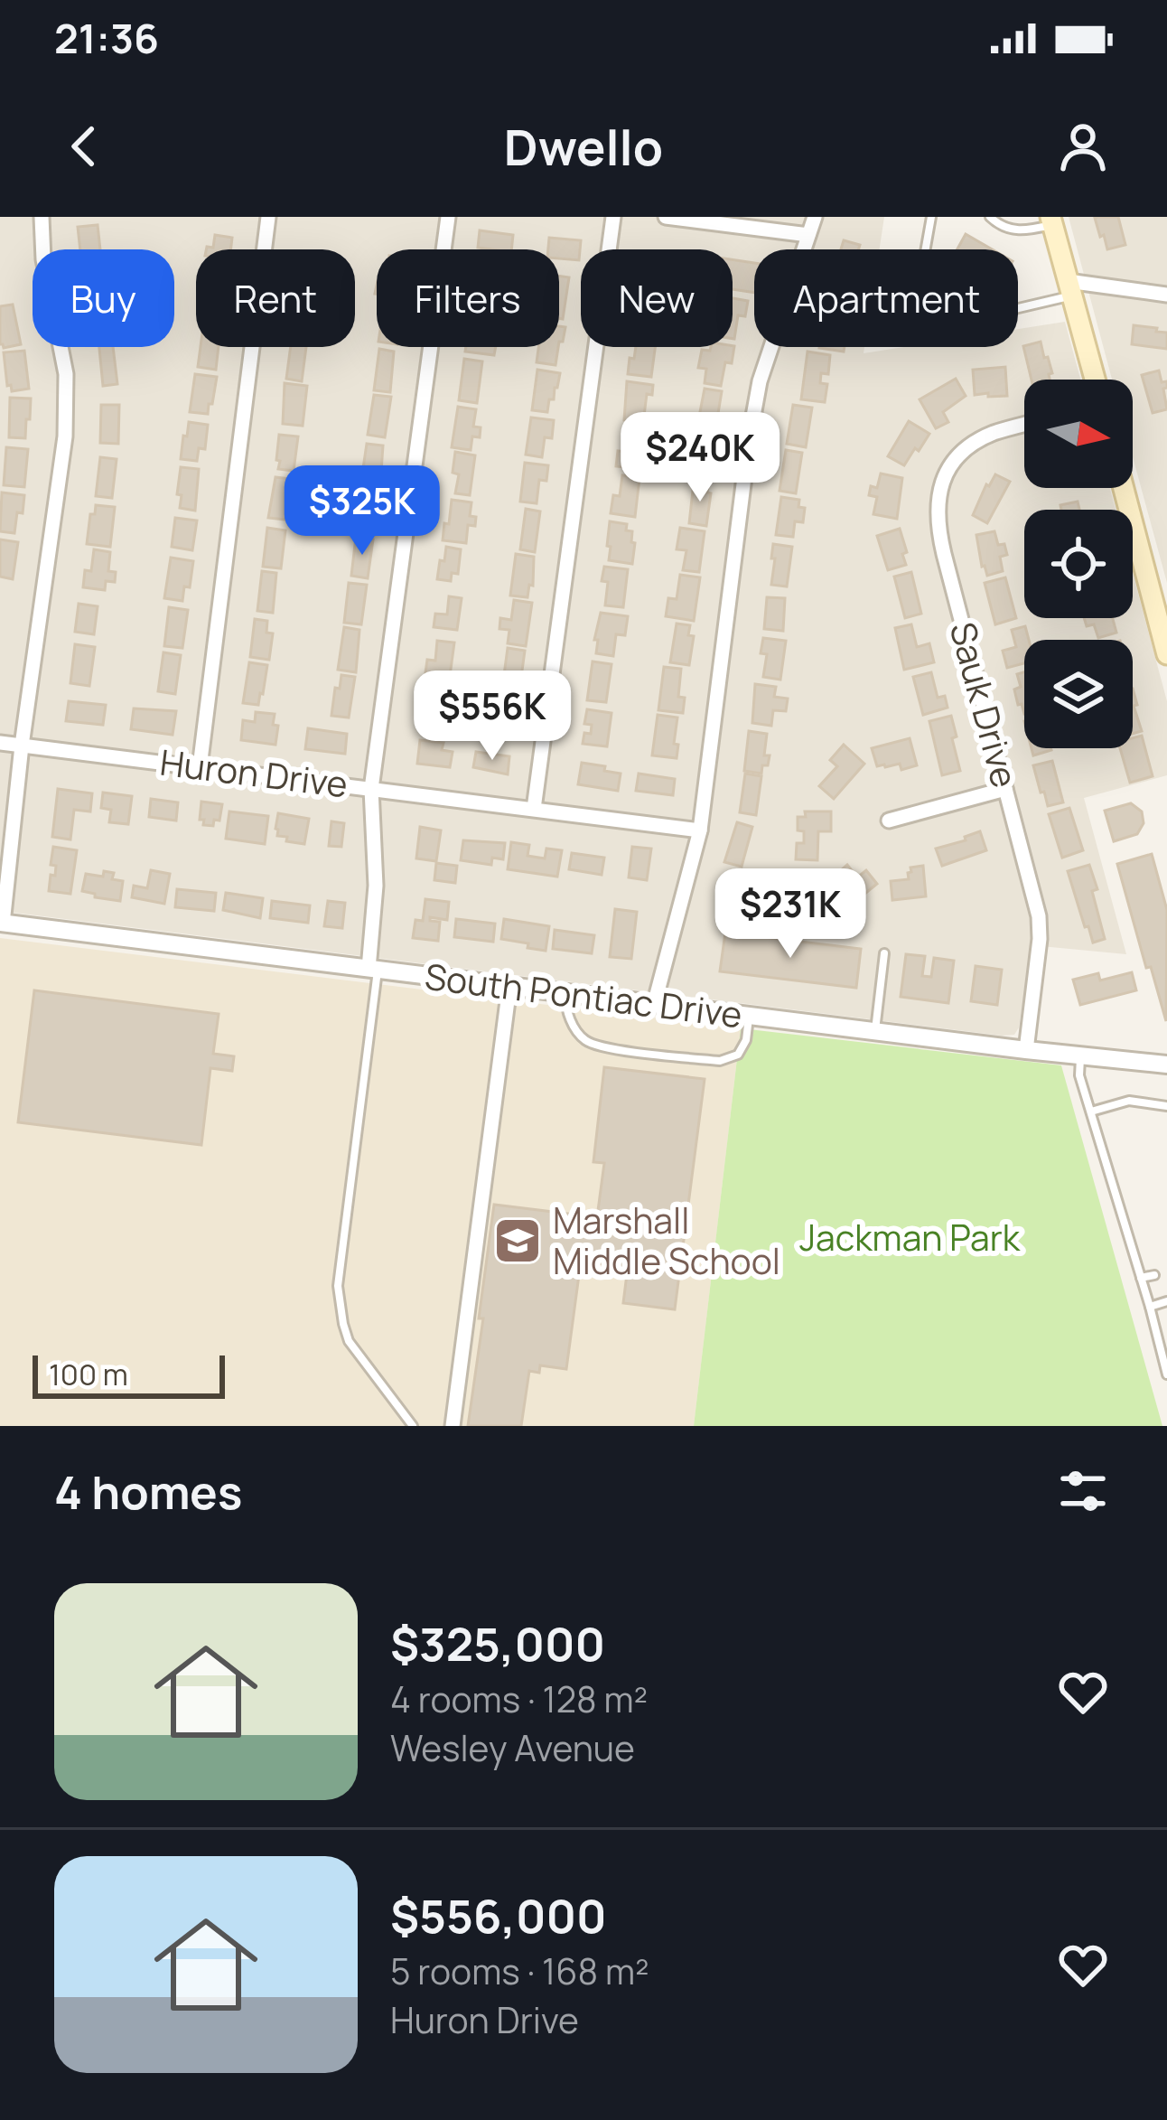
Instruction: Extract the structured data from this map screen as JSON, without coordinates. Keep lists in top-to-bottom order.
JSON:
{
  "streets": {
    "street": ["Sauk Drive", "Huron Drive", "South Pontiac Drive"]
  },
  "crossings": [
    ["Sauk Drive", "South Pontiac Drive"]
  ],
  "parks": ["Jackman Park"],
  "places": {
    "school or university": ["Marshall Middle School"]
  },
  "scale_bar": "100 m",
  "north": "right",
  "page": {
    "status": "21:36",
    "header": "Dwello",
    "chip": [
      "Buy",
      "Rent",
      "Filters",
      "New",
      "Apartment"
    ],
    "price": [
      "$240K",
      "$325K",
      "$556K",
      "$231K"
    ],
    "scale": "100 m",
    "heading": "4 homes",
    "list": [
      {
        "name": "$325,000",
        "note": "4 rooms · 128 m² · Wesley Avenue"
      },
      {
        "name": "$556,000",
        "note": "5 rooms · 168 m² · Huron Drive"
      }
    ]
  }
}
